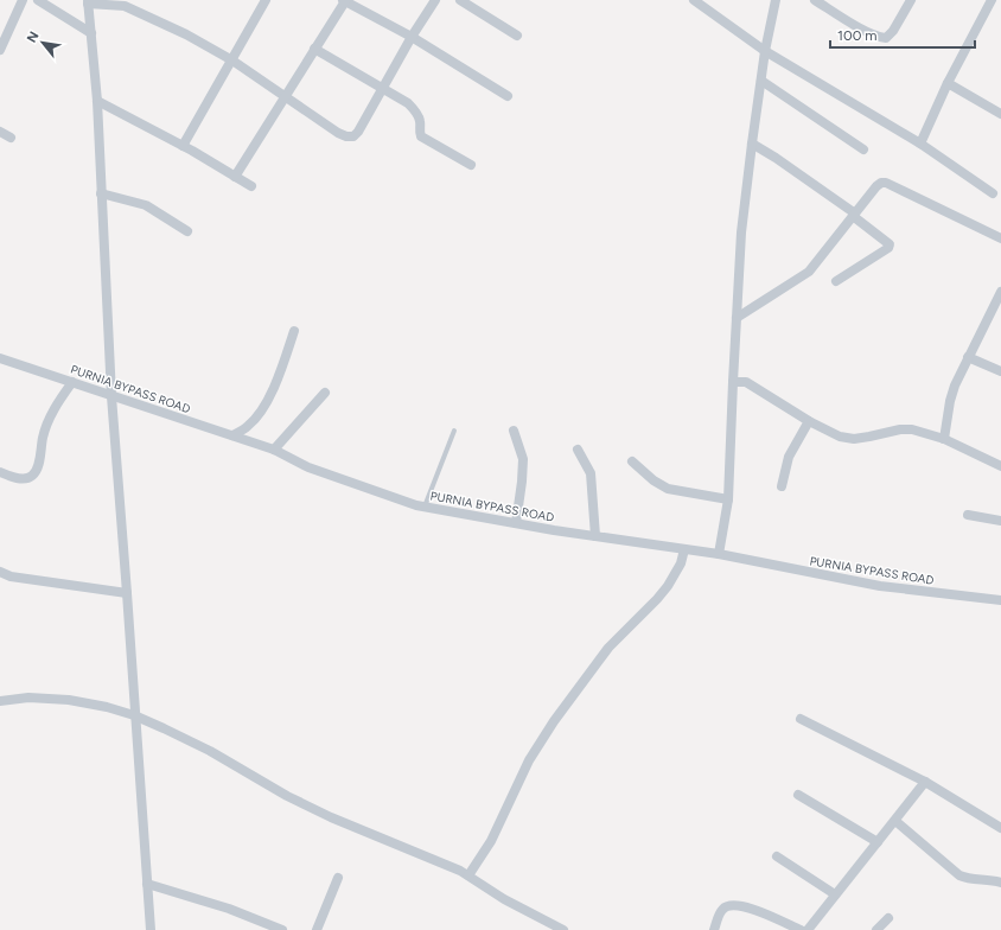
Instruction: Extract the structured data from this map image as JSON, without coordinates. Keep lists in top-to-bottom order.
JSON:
{
  "streets": {
    "street": ["PURNIA BYPASS ROAD"]
  },
  "scale_bar": "100 m",
  "north": "top left"
}
